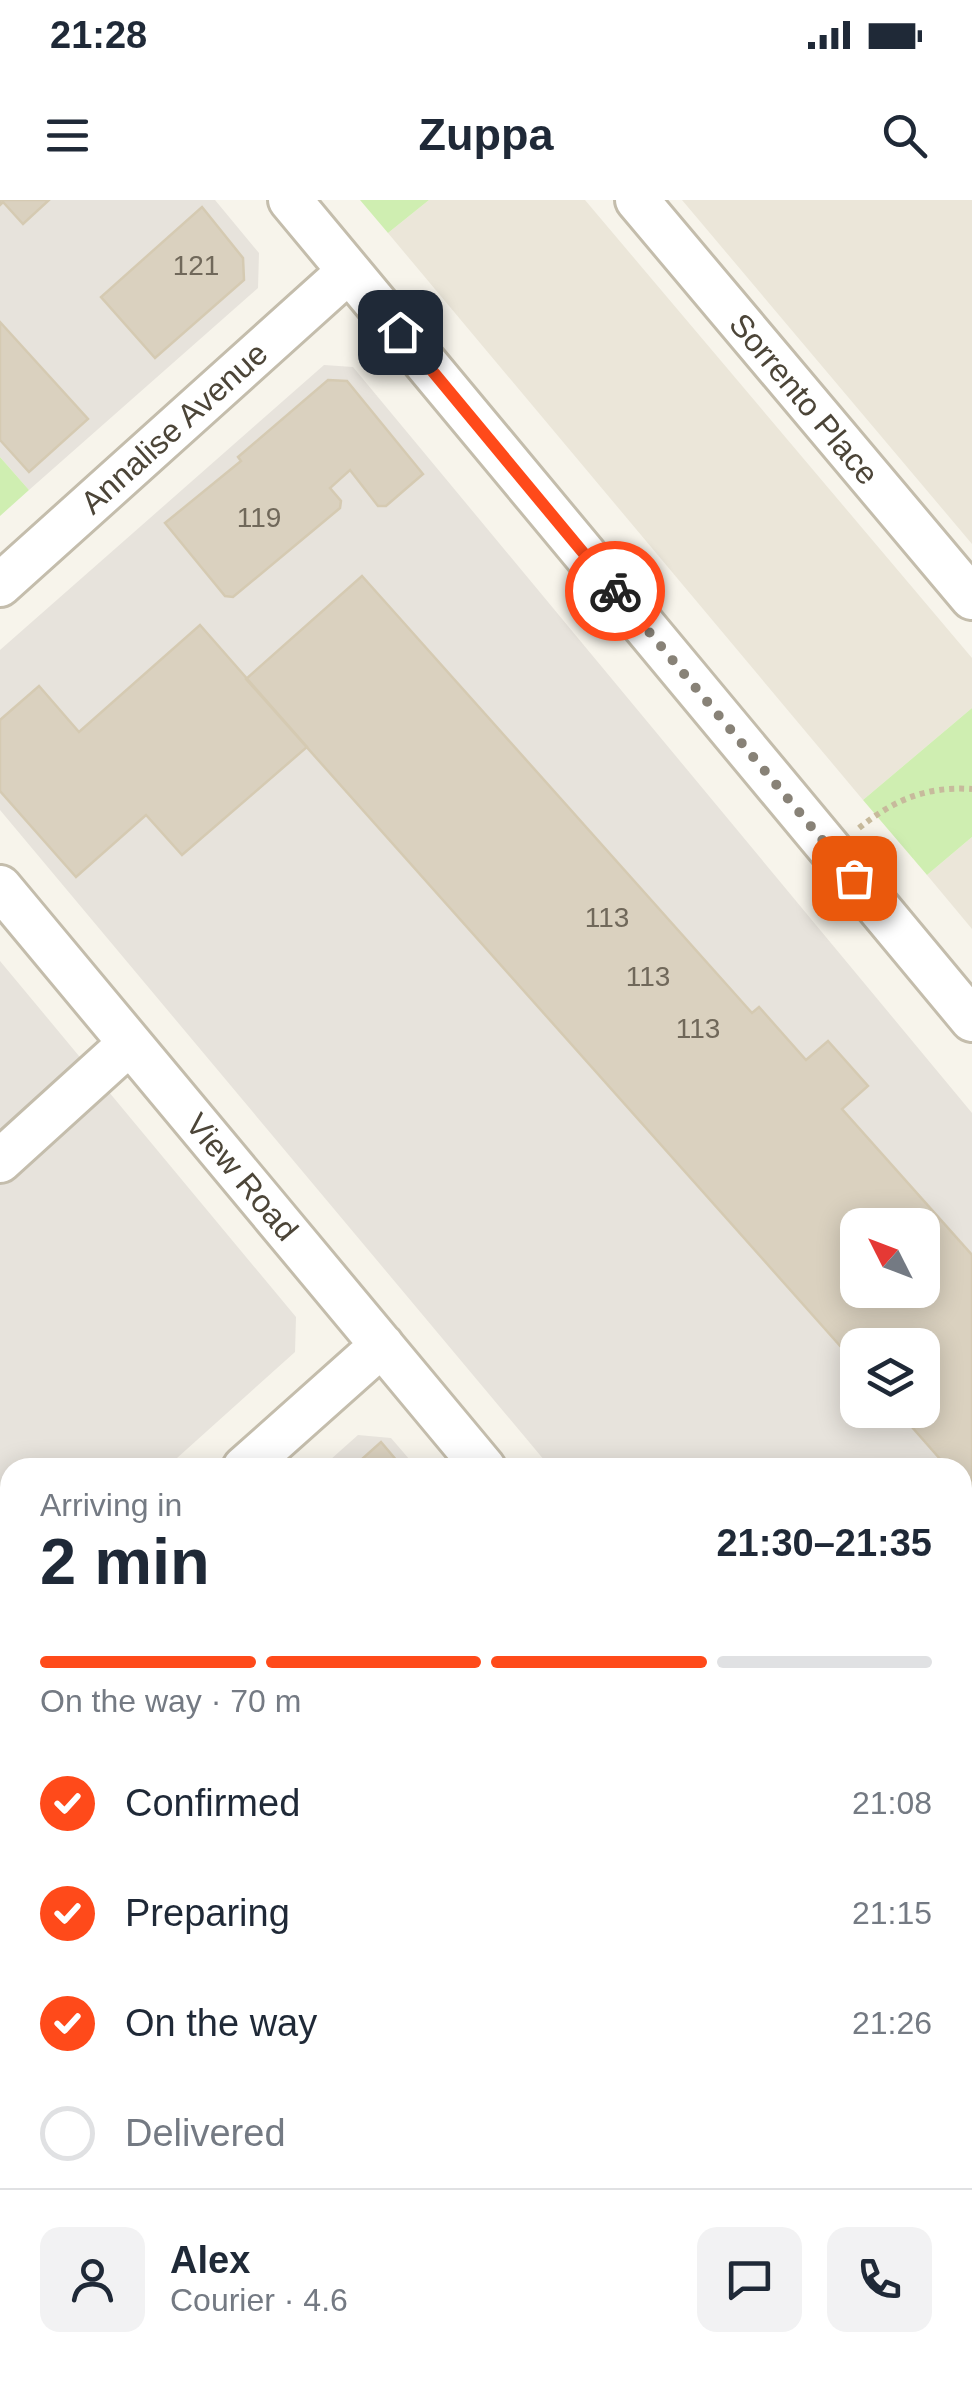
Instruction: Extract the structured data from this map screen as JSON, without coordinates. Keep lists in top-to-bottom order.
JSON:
{
  "streets": {
    "street": ["Sorrento Place", "Annalise Avenue", "View Road"]
  },
  "house_numbers": [
    "121",
    "119",
    "113",
    "113",
    "113"
  ],
  "north": "top left",
  "page": {
    "status": "21:28",
    "header": "Zuppa",
    "heading": ["2 min", "Arriving in", "21:30–21:35"],
    "panel": ["Alex", "Courier · 4.6"],
    "bar": "On the way · 70 m",
    "list": [
      ["Confirmed", "21:08"],
      ["Preparing", "21:15"],
      ["On the way", "21:26"],
      "Delivered"
    ]
  }
}
